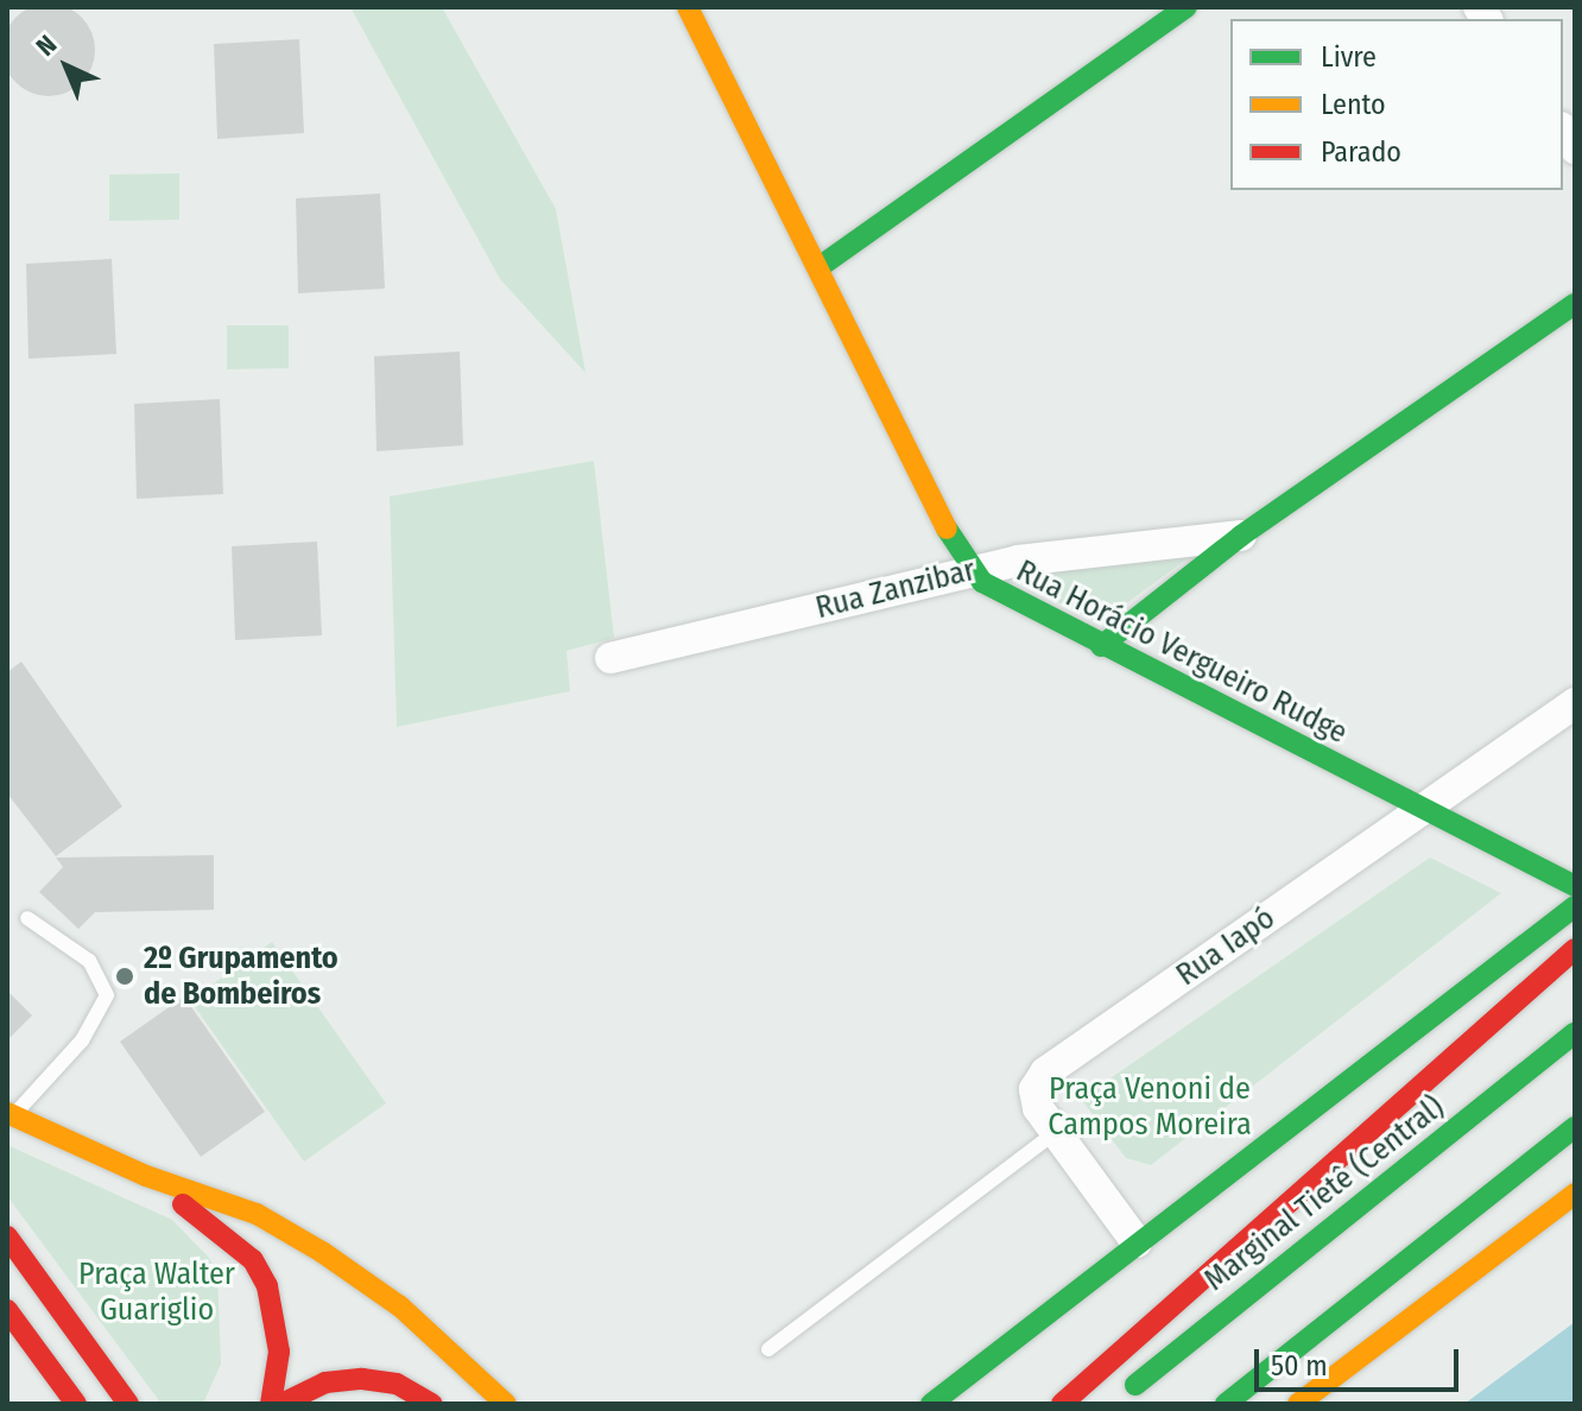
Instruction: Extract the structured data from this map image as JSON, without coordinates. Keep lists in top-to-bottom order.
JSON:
{
  "streets": {
    "main road": ["Rua Zanzibar", "Rua Horácio Vergueiro Rudge", "Marginal Tietê (Central)"],
    "street": ["Rua Iapó"]
  },
  "crossings": [
    ["Rua Zanzibar", "Rua Horácio Vergueiro Rudge"],
    ["Rua Horácio Vergueiro Rudge", "Rua Iapó"]
  ],
  "parks": ["Praça Venoni de Campos Moreira", "Praça Walter Guariglio"],
  "places": ["2º Grupamento de Bombeiros"],
  "legend": ["Livre", "Lento", "Parado"],
  "scale_bar": "50 m",
  "north": "top left"
}
